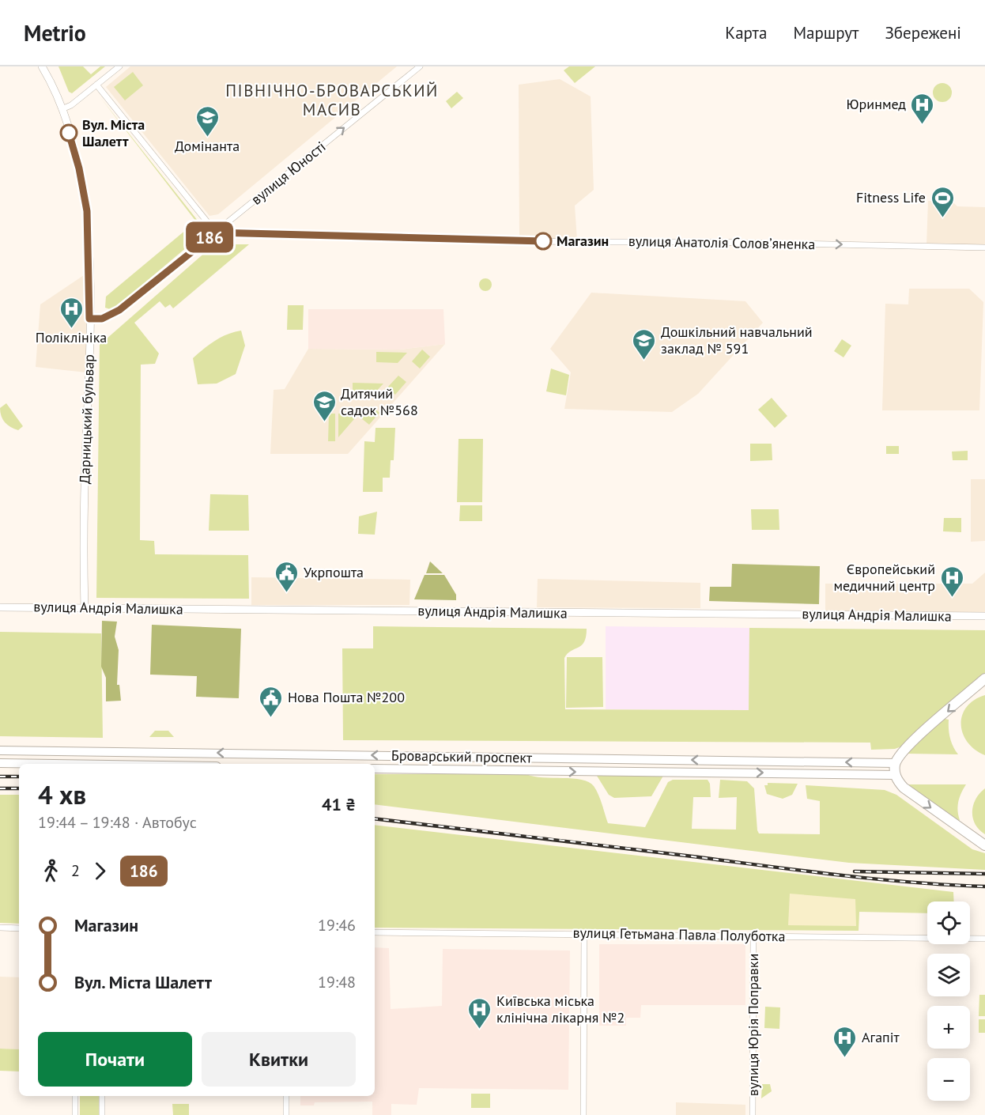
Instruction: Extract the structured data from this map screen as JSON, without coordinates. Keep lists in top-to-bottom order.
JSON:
{
  "streets": {
    "main road": ["Броварський проспект"],
    "street": [
      "вулиця Юності",
      "вулиця Анатолія Соловʼяненка",
      "Дарницький бульвар",
      "вулиця Андрія Малишка",
      "вулиця Гетьмана Павла Полуботка",
      "вулиця Юрія Поправки"
    ]
  },
  "crossings": [
    ["вулиця Юності", "вулиця Анатолія Соловʼяненка"],
    ["Дарницький бульвар", "вулиця Андрія Малишка"],
    ["вулиця Гетьмана Павла Полуботка", "вулиця Юрія Поправки"]
  ],
  "one_way": ["вулиця Юності", "вулиця Анатолія Соловʼяненка"],
  "districts": ["ПІВНІЧНО-БРОВАРСЬКИЙ МАСИВ"],
  "places": {
    "hospital": [
      "Юринмед",
      "Поліклініка",
      "Європейський медичний центр",
      "Київська міська клінічна лікарня №2",
      "Агапіт"
    ],
    "other": ["Вул. Міста Шалетт", "Магазин"],
    "school or university": ["Домінанта", "Дошкільний навчальний заклад № 591", "Дитячий садок №568"],
    "sports": ["Fitness Life"],
    "public building": ["Укрпошта", "Нова Пошта №200"]
  },
  "lines": ["bus line 186"],
  "page": {
    "header": "Metrio",
    "nav": ["Карта", "Маршрут", "Збережені"],
    "on_map": "186",
    "heading": ["4 хв", "19:44 – 19:48 · Автобус", "41 ₴"],
    "legs": ["2", "186"],
    "list": [
      {
        "name": "Магазин",
        "value": "19:46"
      },
      {
        "name": "Вул. Міста Шалетт",
        "value": "19:48"
      }
    ],
    "map_buttons": ["+", "−"],
    "buttons": ["Почати", "Квитки"]
  }
}
